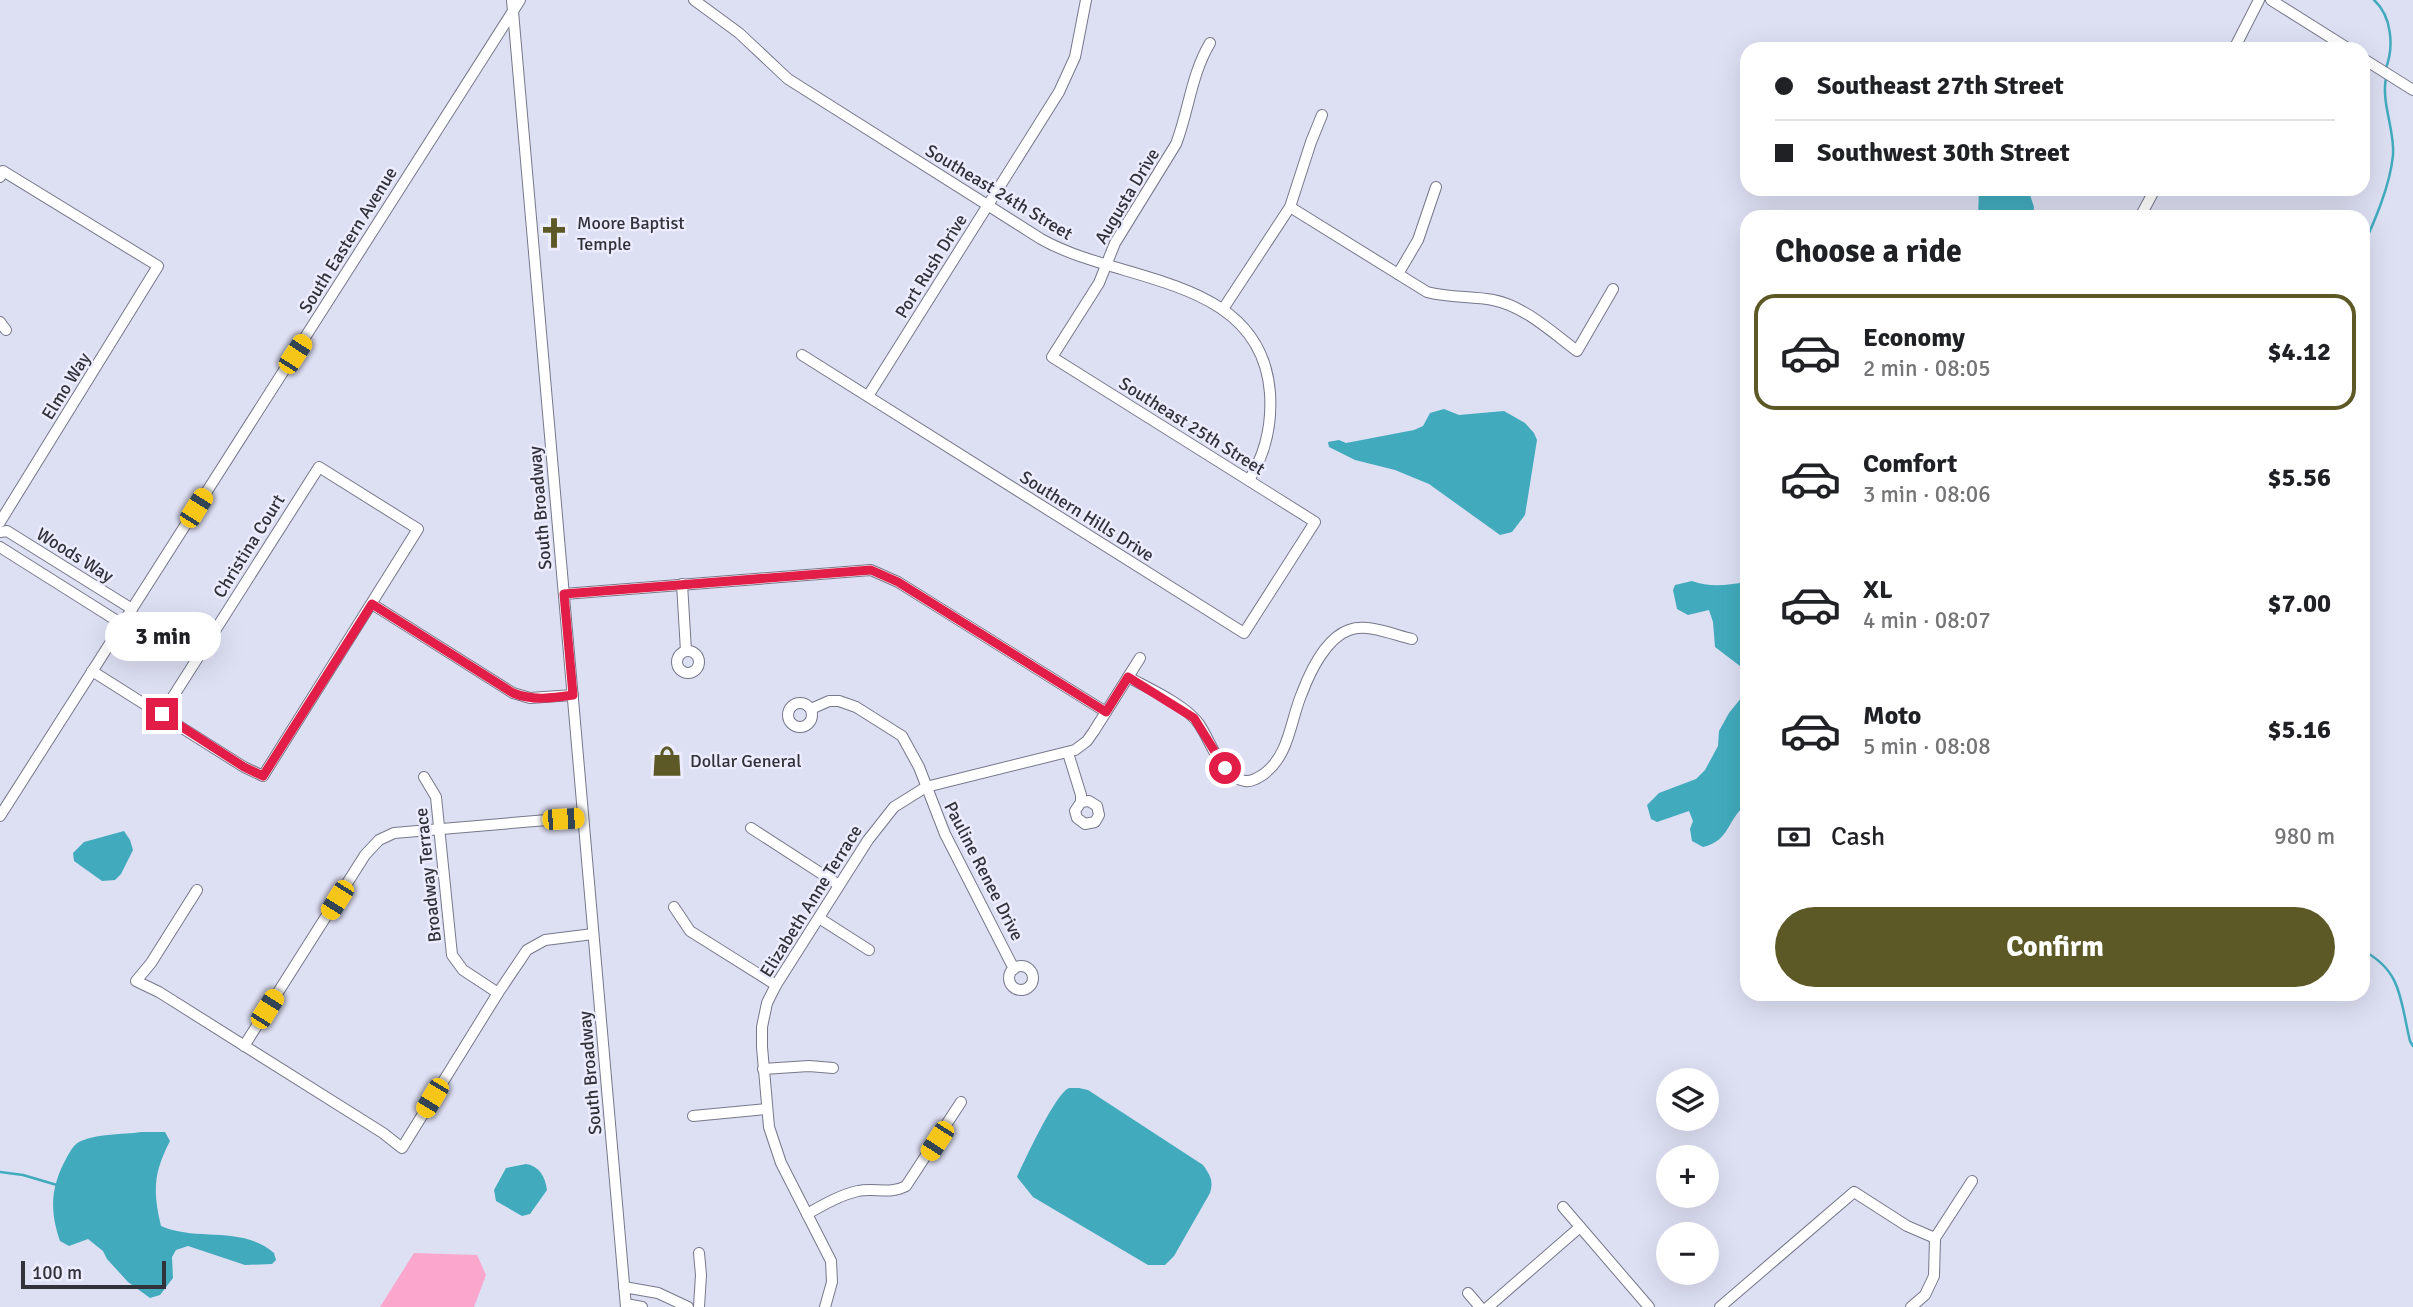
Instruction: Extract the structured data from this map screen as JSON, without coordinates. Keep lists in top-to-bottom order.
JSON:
{
  "streets": {
    "street": [
      "Southeast 24th Street",
      "Augusta Drive",
      "South Eastern Avenue",
      "Port Rush Drive",
      "Elmo Way",
      "Southeast 25th Street",
      "South Broadway",
      "Southern Hills Drive",
      "Christina Court",
      "Woods Way",
      "Pauline Renee Drive",
      "Broadway Terrace",
      "Elizabeth Anne Terrace"
    ]
  },
  "crossings": [
    ["Southeast 24th Street", "Augusta Drive"],
    ["Southeast 24th Street", "Port Rush Drive"],
    ["Southeast 24th Street", "Southeast 25th Street"],
    ["Augusta Drive", "Southeast 25th Street"],
    ["South Eastern Avenue", "South Broadway"],
    ["South Eastern Avenue", "Woods Way"],
    ["Port Rush Drive", "Southern Hills Drive"],
    ["Southeast 25th Street", "Southern Hills Drive"],
    ["Pauline Renee Drive", "Elizabeth Anne Terrace"]
  ],
  "places": {
    "church": ["Moore Baptist Temple"],
    "shop": ["Dollar General"]
  },
  "scale_bar": "100 m",
  "page": {
    "banner": ["Southeast 27th Street", "Southwest 30th Street"],
    "heading": "Choose a ride",
    "list": [
      {
        "name": "Economy",
        "note": "2 min · 08:05",
        "value": "$4.12"
      },
      {
        "name": "Comfort",
        "note": "3 min · 08:06",
        "value": "$5.56"
      },
      {
        "name": "XL",
        "note": "4 min · 08:07",
        "value": "$7.00"
      },
      {
        "name": "Moto",
        "note": "5 min · 08:08",
        "value": "$5.16"
      }
    ],
    "bubble": "3 min",
    "pay": ["Cash", "980 m"],
    "buttons": "Confirm",
    "map_buttons": ["+", "−"],
    "scale": "100 m"
  }
}
